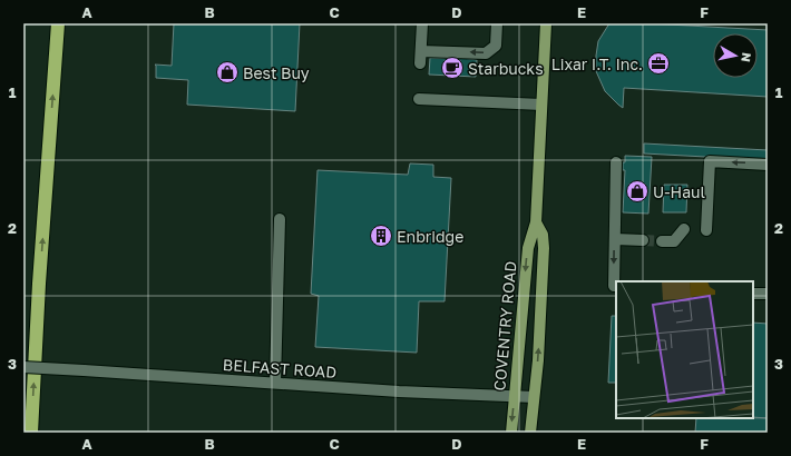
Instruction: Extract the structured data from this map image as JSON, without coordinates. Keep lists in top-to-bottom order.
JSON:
{
  "streets": {
    "main road": ["COVENTRY ROAD"],
    "street": ["BELFAST ROAD"]
  },
  "crossings": [
    ["COVENTRY ROAD", "BELFAST ROAD"]
  ],
  "places": {
    "office": ["Lixar I.T. Inc."],
    "cafe": ["Starbucks"],
    "shop": ["Best Buy", "U-Haul"],
    "building": ["Enbridge"]
  },
  "north": "right",
  "grid": {
    "columns": [
      "A",
      "B",
      "C",
      "D",
      "E",
      "F"
    ],
    "rows": ["1", "2", "3"]
  }
}
